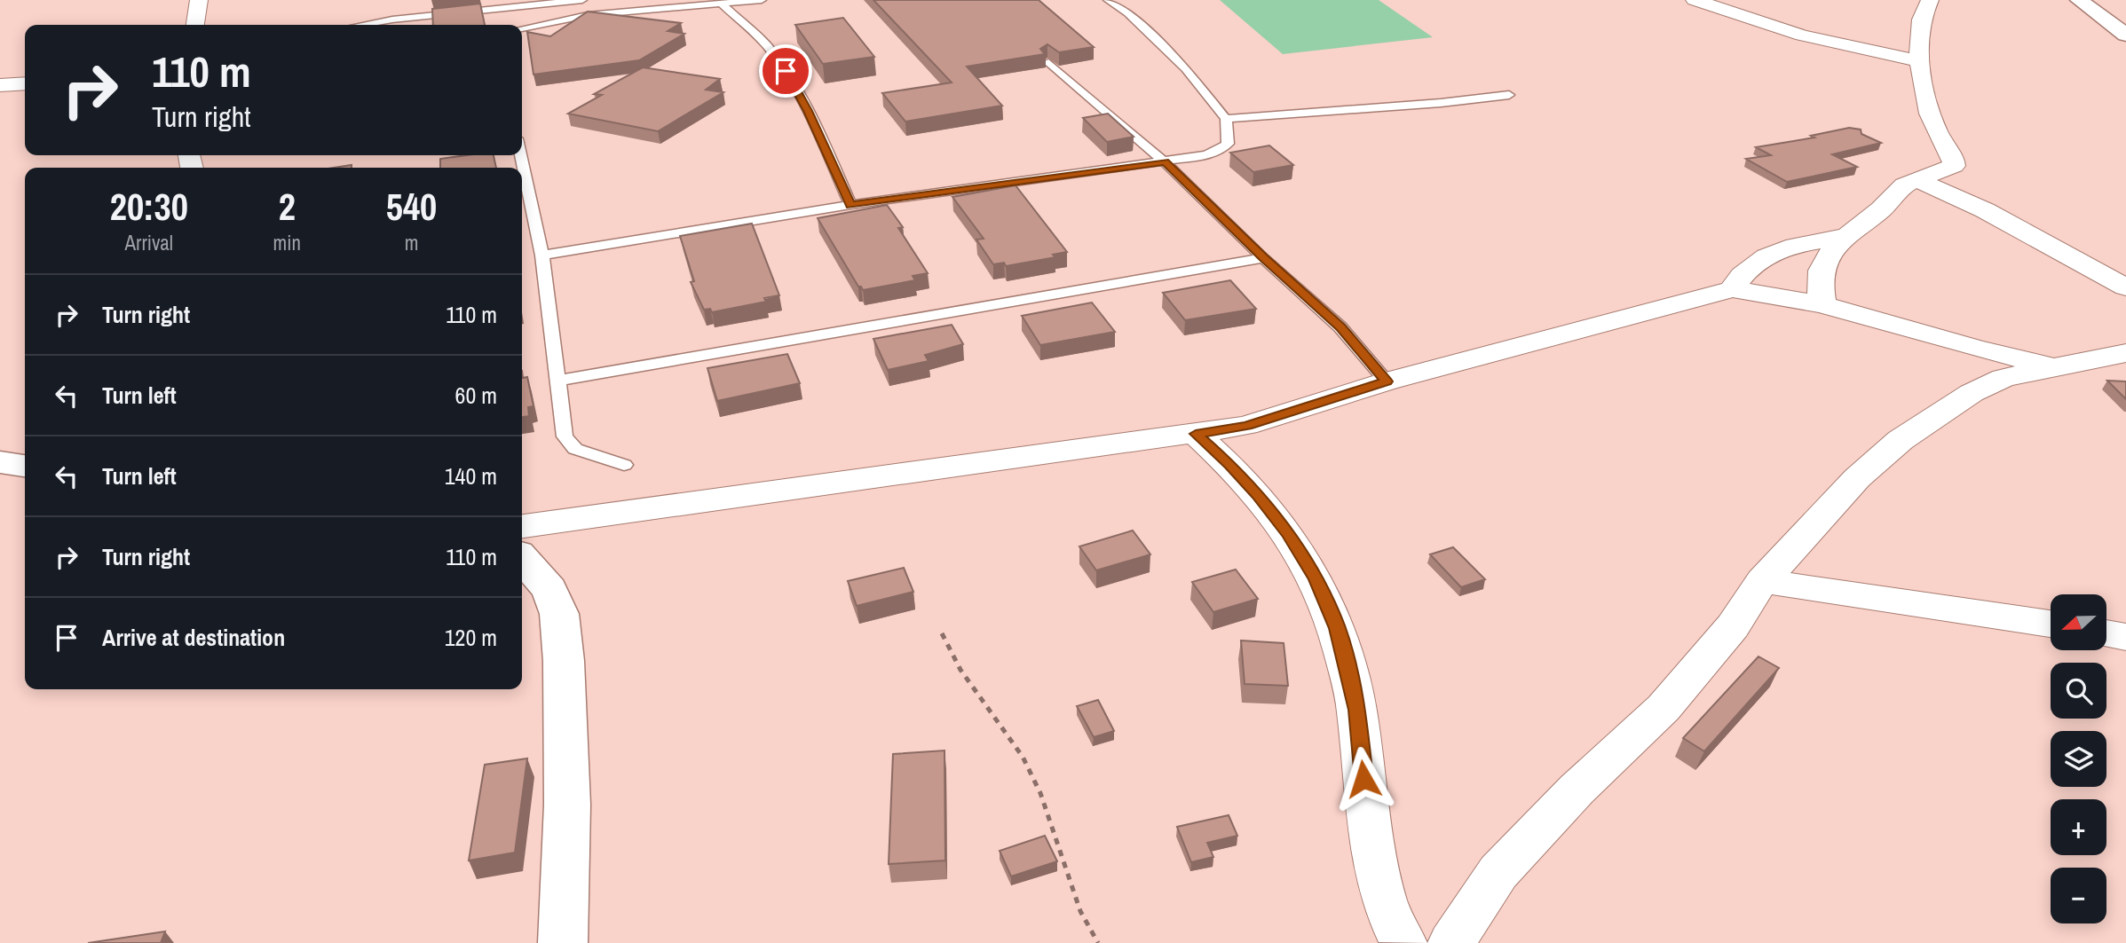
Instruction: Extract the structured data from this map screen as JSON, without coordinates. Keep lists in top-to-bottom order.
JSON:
{
  "north": "left",
  "page": {
    "turn": ["110 m", "Turn right"],
    "eta": [
      "20:30",
      "Arrival",
      "2",
      "min",
      "540",
      "m"
    ],
    "list": [
      {
        "name": "Turn right",
        "value": "110 m"
      },
      {
        "name": "Turn left",
        "value": "60 m"
      },
      {
        "name": "Turn left",
        "value": "140 m"
      },
      {
        "name": "Turn right",
        "value": "110 m"
      },
      {
        "name": "Arrive at destination",
        "value": "120 m"
      }
    ],
    "map_buttons": ["+", "−"]
  }
}
